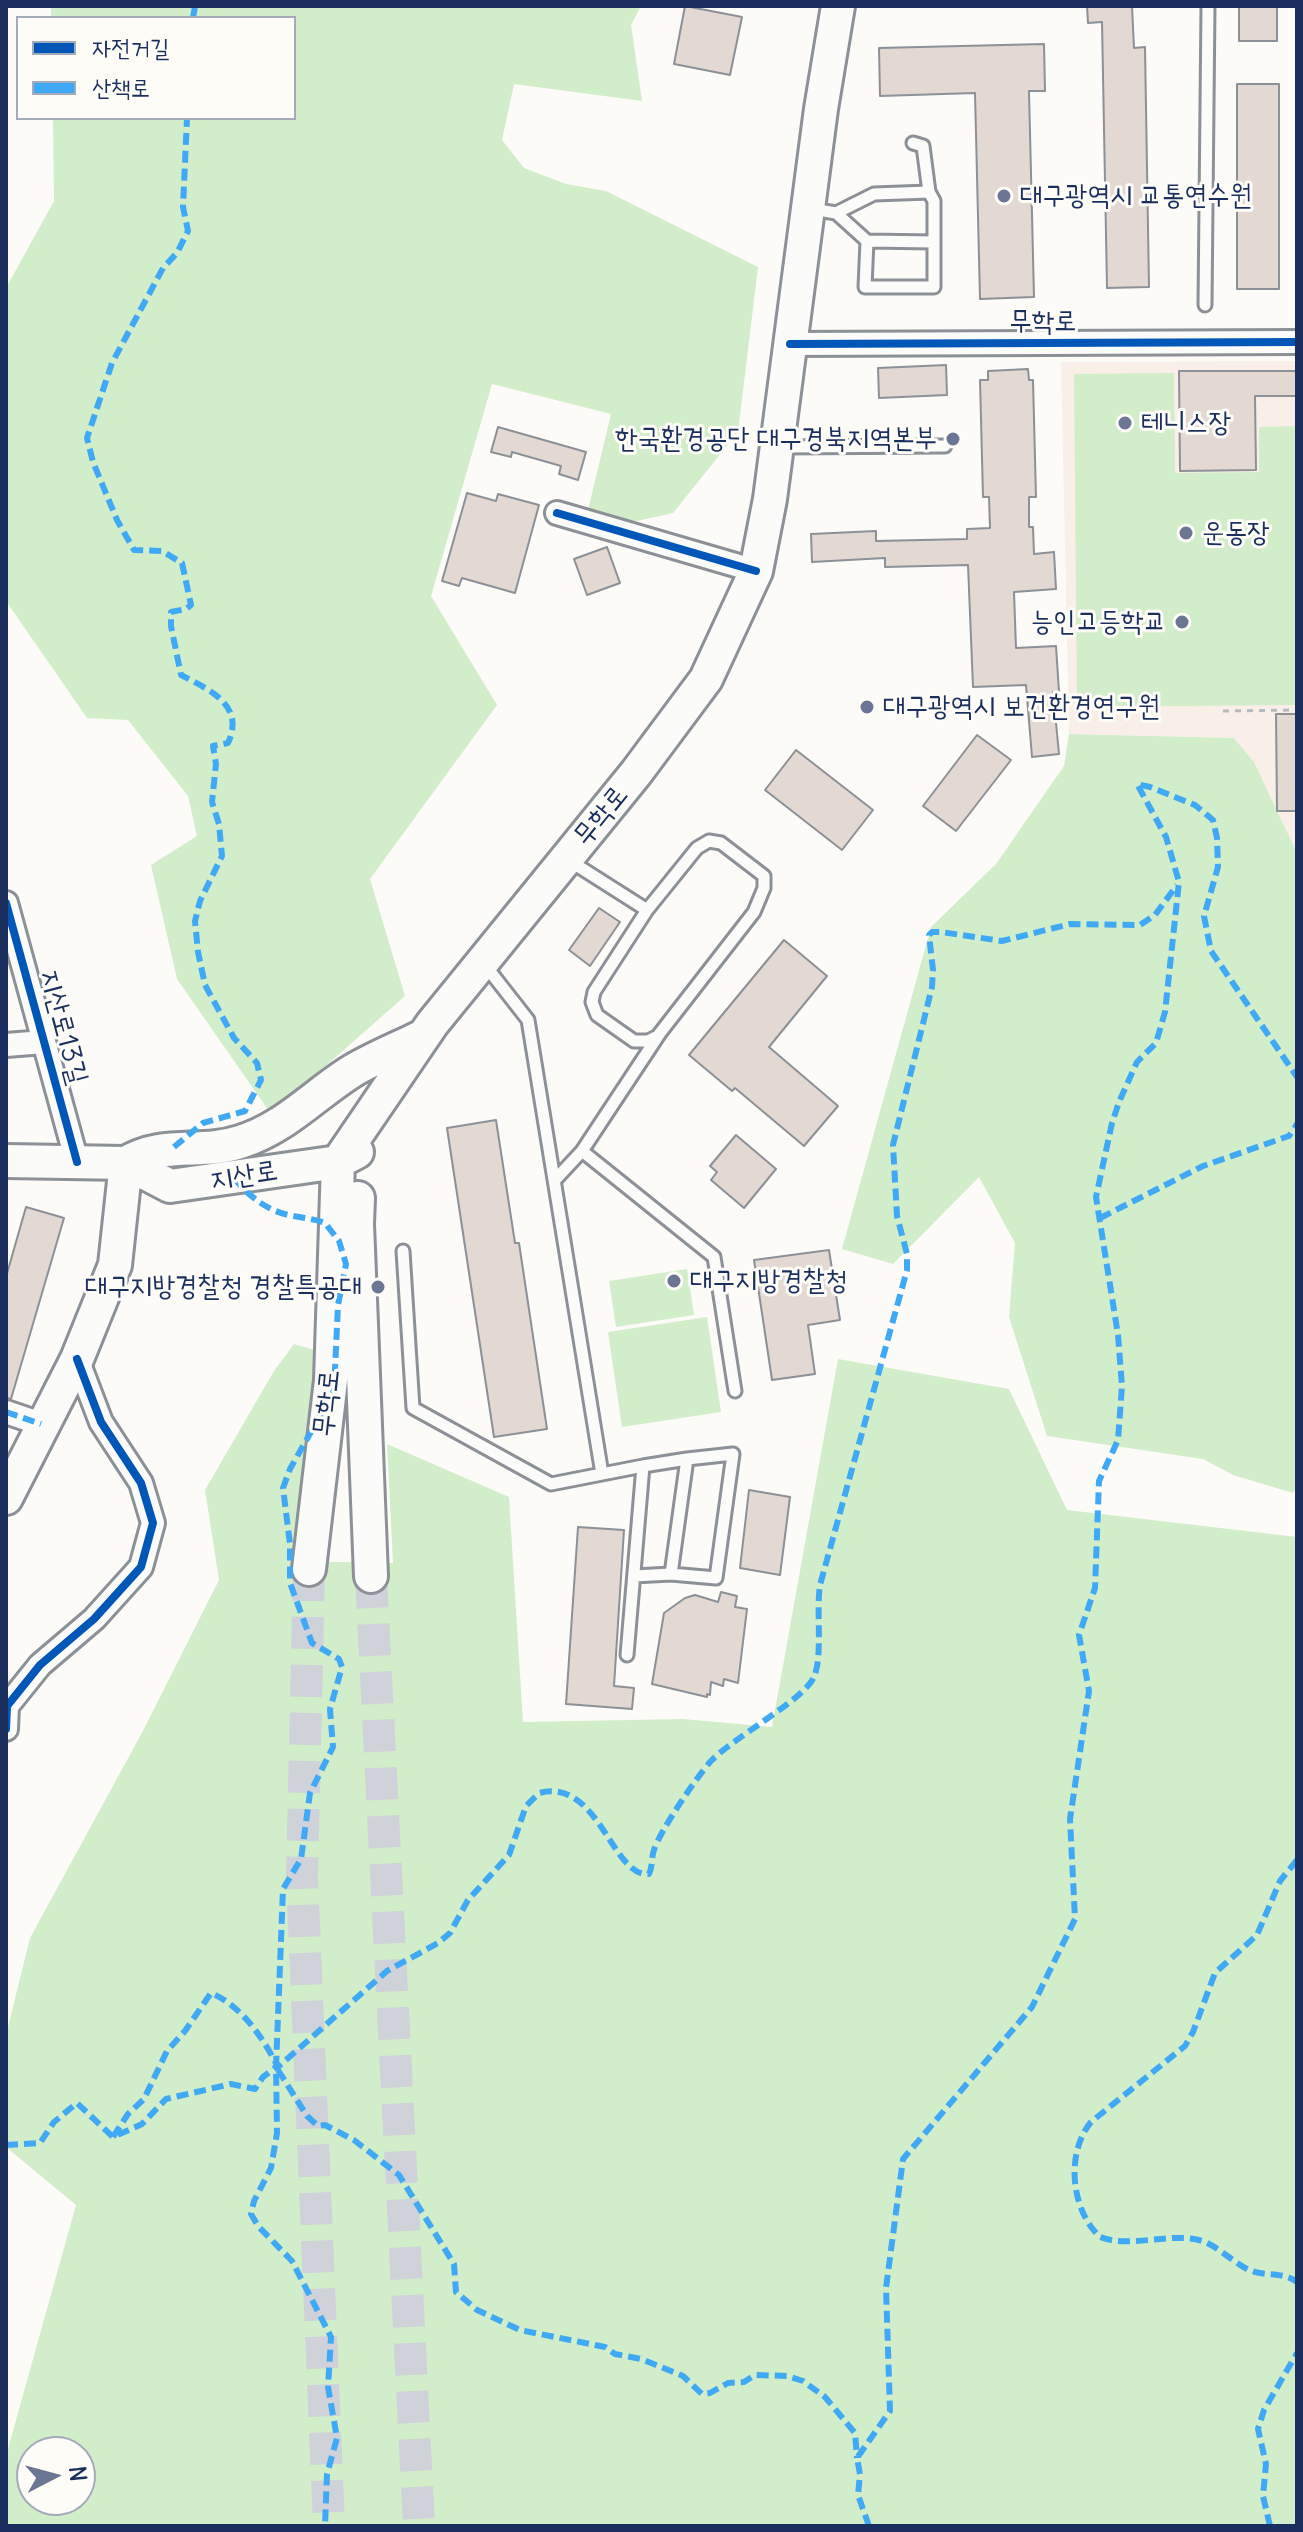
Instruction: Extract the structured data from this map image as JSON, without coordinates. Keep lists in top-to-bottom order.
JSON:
{
  "streets": {
    "main road": ["무학로", "지산로"],
    "street": ["지산로13길"]
  },
  "crossings": [
    ["무학로", "지산로"],
    ["지산로13길", "지산로"]
  ],
  "places": [
    "대구광역시 교통연수원",
    "테니스장",
    "한국환경공단 대구경북지역본부",
    "운동장",
    "능인고등학교",
    "대구광역시 보건환경연구원",
    "대구지방경찰청",
    "대구지방경찰청 경찰특공대"
  ],
  "legend": ["자전거길", "산책로"],
  "north": "right"
}
